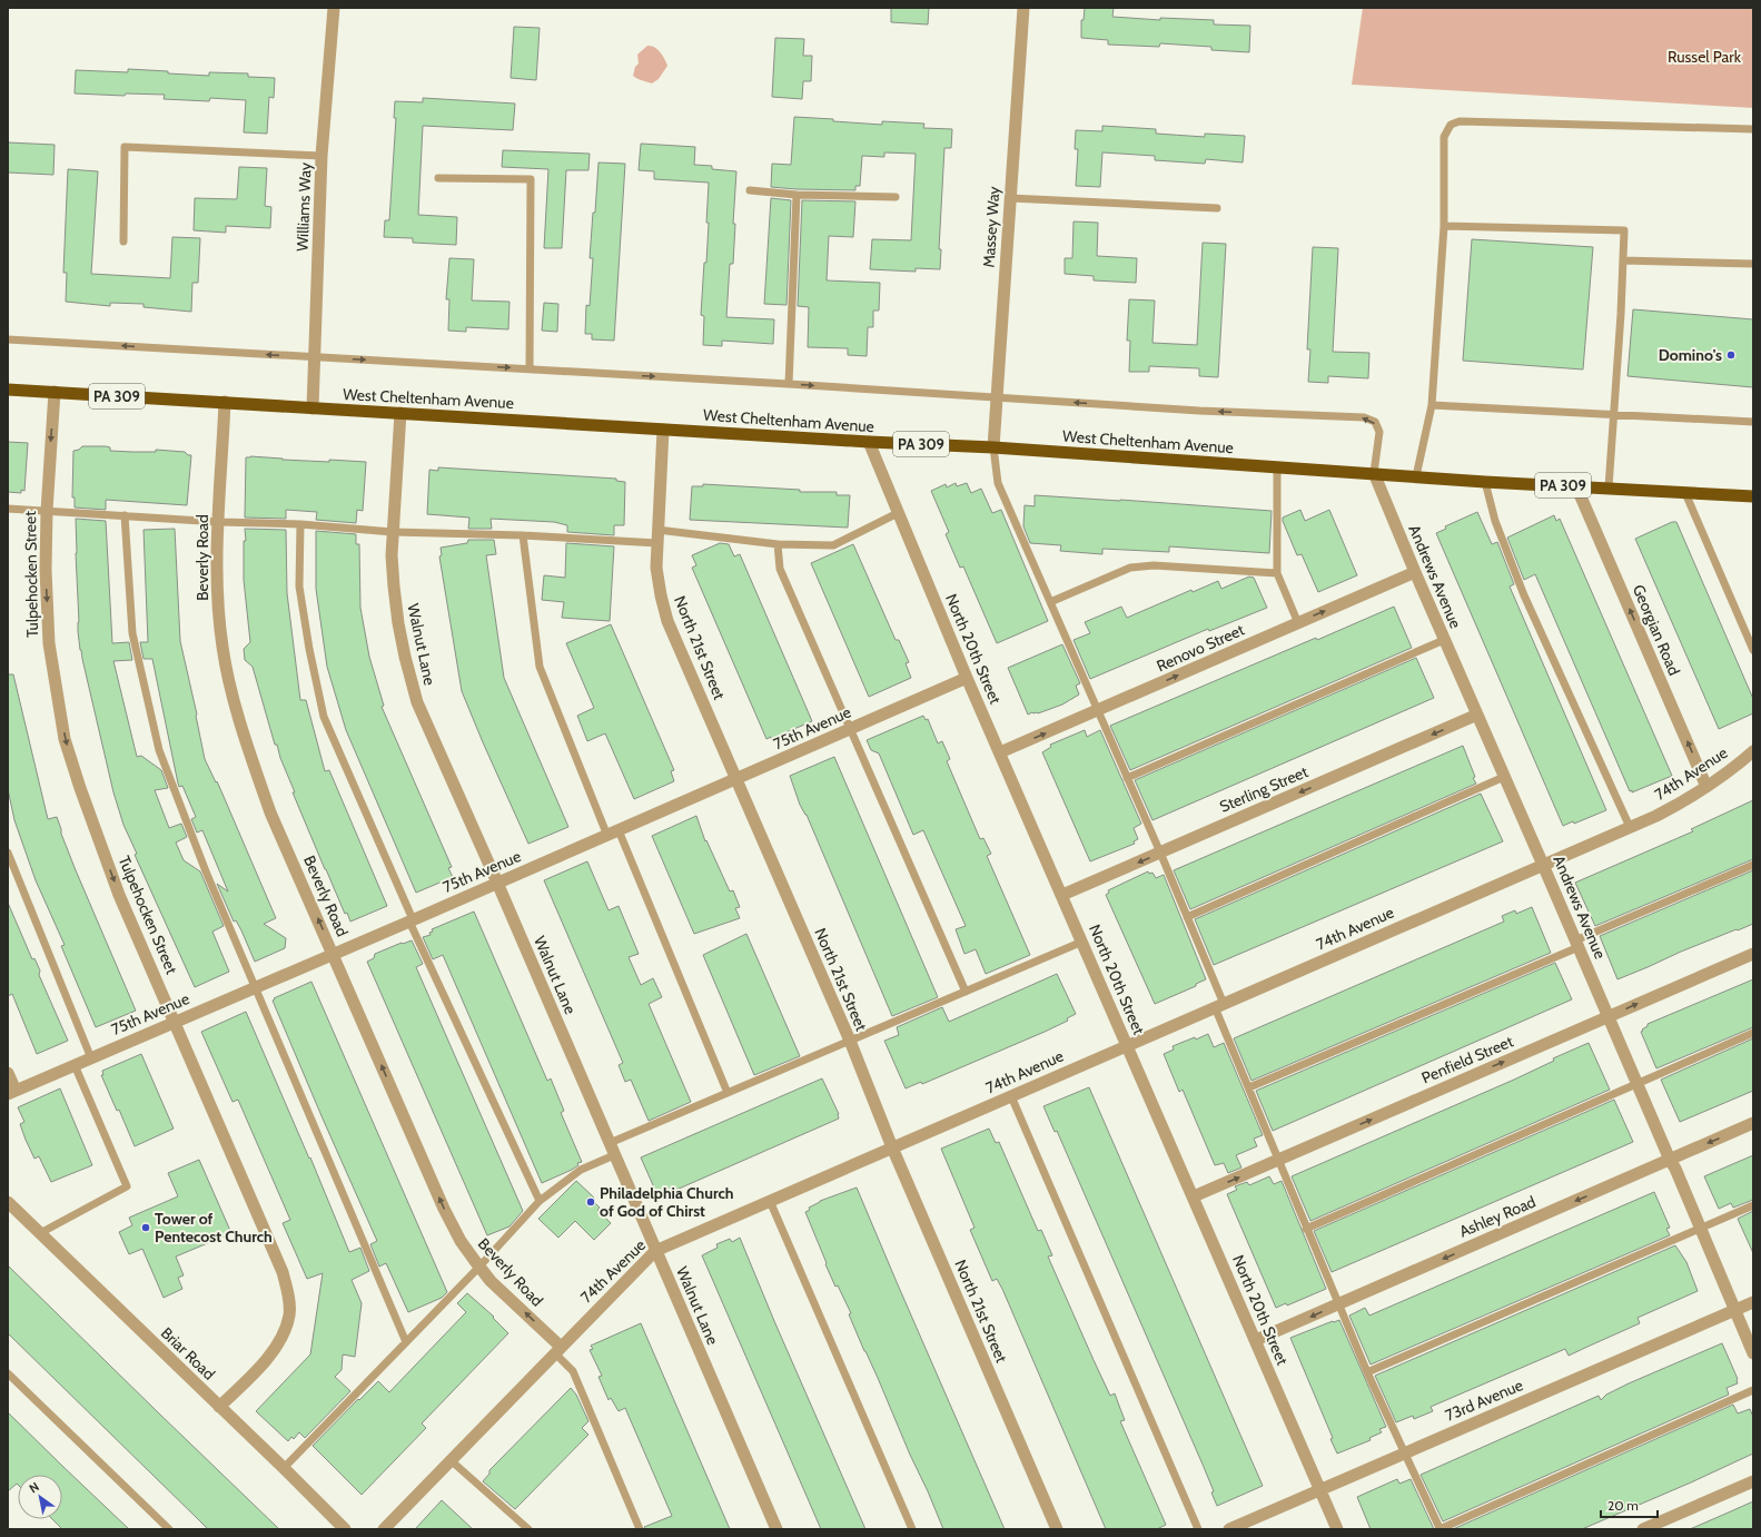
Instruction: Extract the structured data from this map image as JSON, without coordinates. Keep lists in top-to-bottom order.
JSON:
{
  "streets": {
    "highway": ["PA 309", "West Cheltenham Avenue"],
    "street": [
      "Williams Way",
      "Massey Way",
      "Beverly Road",
      "Tulpehocken Street",
      "Andrews Avenue",
      "Georgian Road",
      "Walnut Lane",
      "North 21st Street",
      "Renovo Street",
      "North 20th Street",
      "75th Avenue",
      "74th Avenue",
      "Sterling Street",
      "Penfield Street",
      "Ashley Road",
      "Briar Road",
      "73rd Avenue"
    ]
  },
  "crossings": [
    ["Williams Way", "West Cheltenham Avenue"],
    ["Massey Way", "West Cheltenham Avenue"],
    ["West Cheltenham Avenue", "Beverly Road"],
    ["West Cheltenham Avenue", "Tulpehocken Street"],
    ["West Cheltenham Avenue", "Andrews Avenue"],
    ["West Cheltenham Avenue", "Georgian Road"],
    ["West Cheltenham Avenue", "Walnut Lane"],
    ["West Cheltenham Avenue", "North 21st Street"],
    ["West Cheltenham Avenue", "North 20th Street"],
    ["Beverly Road", "75th Avenue"],
    ["Beverly Road", "74th Avenue"],
    ["Tulpehocken Street", "75th Avenue"],
    ["Tulpehocken Street", "Briar Road"],
    ["Andrews Avenue", "Renovo Street"],
    ["Andrews Avenue", "74th Avenue"],
    ["Andrews Avenue", "Sterling Street"],
    ["Andrews Avenue", "Penfield Street"],
    ["Andrews Avenue", "Ashley Road"],
    ["Andrews Avenue", "73rd Avenue"],
    ["Georgian Road", "74th Avenue"],
    ["Walnut Lane", "75th Avenue"],
    ["Walnut Lane", "74th Avenue"],
    ["North 21st Street", "75th Avenue"],
    ["North 21st Street", "74th Avenue"],
    ["Renovo Street", "North 20th Street"],
    ["North 20th Street", "75th Avenue"],
    ["North 20th Street", "74th Avenue"],
    ["North 20th Street", "Sterling Street"],
    ["North 20th Street", "Penfield Street"],
    ["North 20th Street", "Ashley Road"],
    ["North 20th Street", "73rd Avenue"]
  ],
  "one_way": [
    "Beverly Road",
    "Tulpehocken Street",
    "Georgian Road",
    "Renovo Street",
    "Sterling Street",
    "Penfield Street",
    "Ashley Road"
  ],
  "parks": ["Russel Park"],
  "places": ["Domino's", "Philadelphia Church of God of Chirst", "Tower of Pentecost Church"],
  "scale_bar": "20 m",
  "north": "top left"
}
